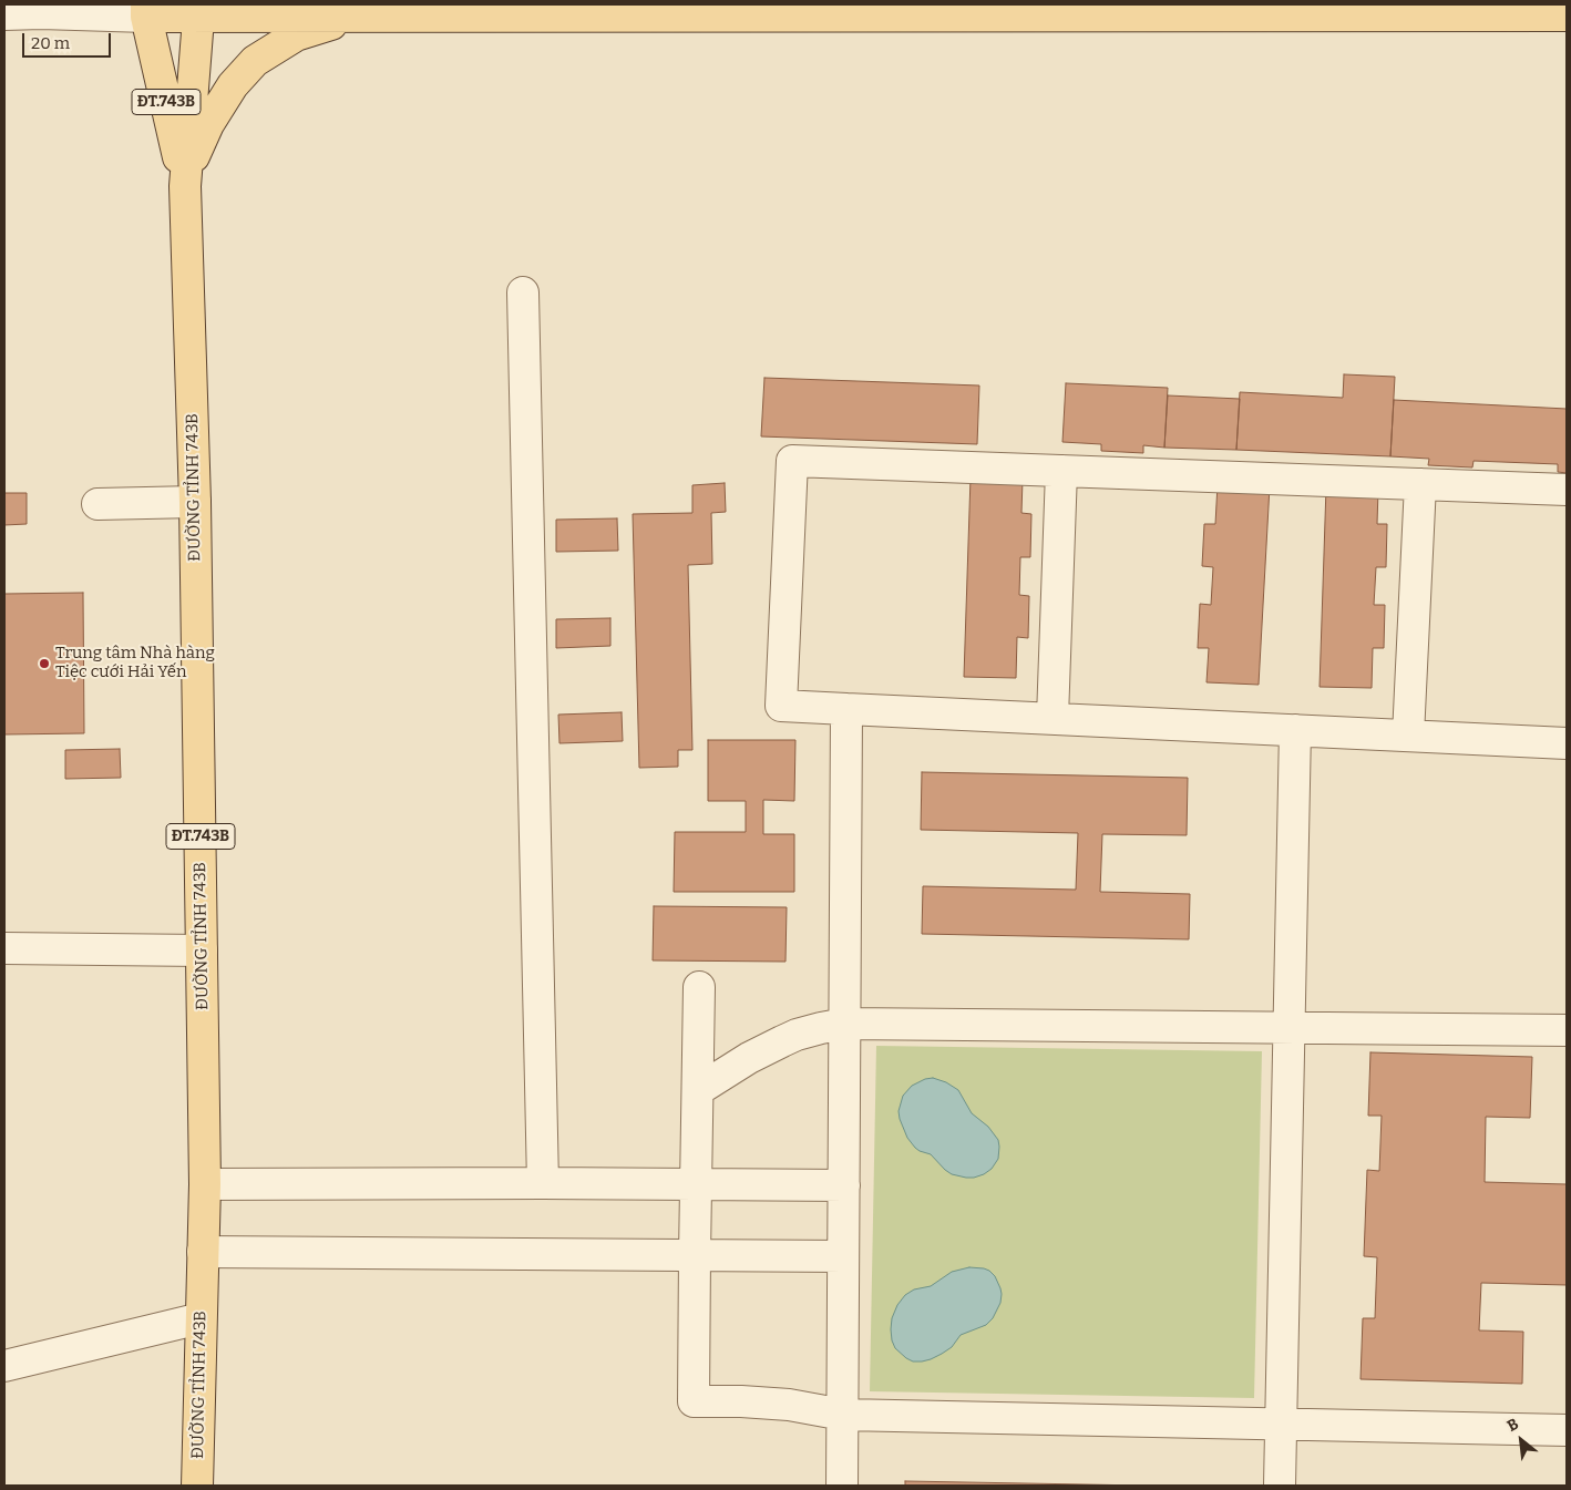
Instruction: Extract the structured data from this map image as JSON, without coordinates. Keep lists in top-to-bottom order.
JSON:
{
  "streets": {
    "main road": ["ĐT.743B", "ĐƯỜNG TỈNH 743B"]
  },
  "places": ["Trung tâm Nhà hàng Tiệc cưới Hải Yến"],
  "scale_bar": "20 m",
  "north": "top left"
}
